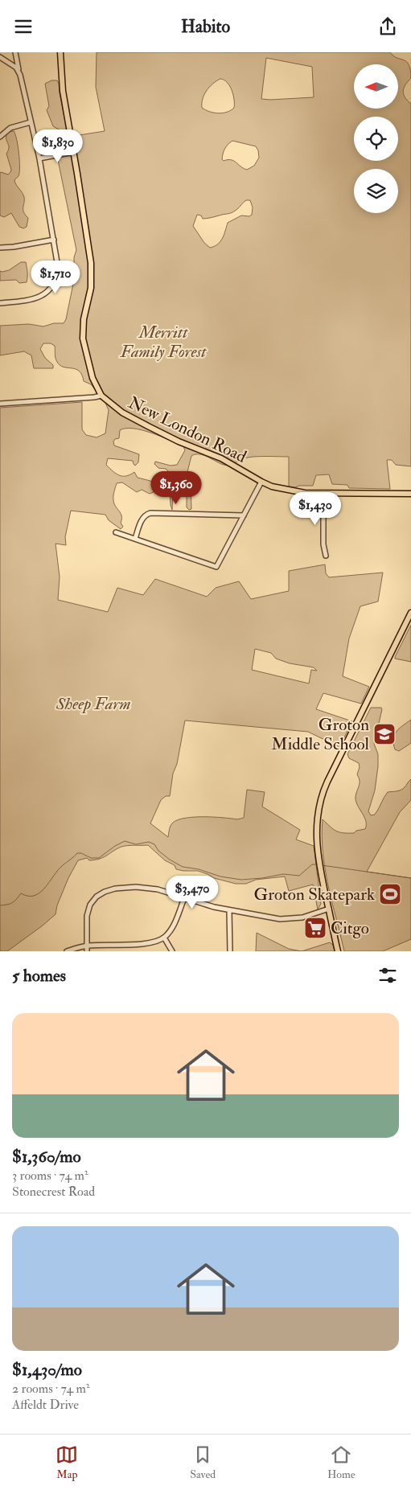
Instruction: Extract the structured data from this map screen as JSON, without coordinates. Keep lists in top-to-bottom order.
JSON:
{
  "streets": {
    "main road": ["New London Road"]
  },
  "parks": ["Merritt Family Forest", "Sheep Farm"],
  "places": {
    "school or university": ["Groton Middle School"],
    "sports": ["Groton Skatepark"],
    "supermarket": ["Citgo"]
  },
  "north": "left",
  "page": {
    "header": "Habito",
    "price": [
      "$1,830",
      "$1,710",
      "$1,360",
      "$1,430",
      "$3,470"
    ],
    "heading": "5 homes",
    "list": [
      {
        "name": "$1,360/mo",
        "note": "3 rooms · 74 m² · Stonecrest Road"
      },
      {
        "name": "$1,430/mo",
        "note": "2 rooms · 74 m² · Affeldt Drive"
      }
    ],
    "tabs": ["Map", "Saved", "Home"]
  }
}
